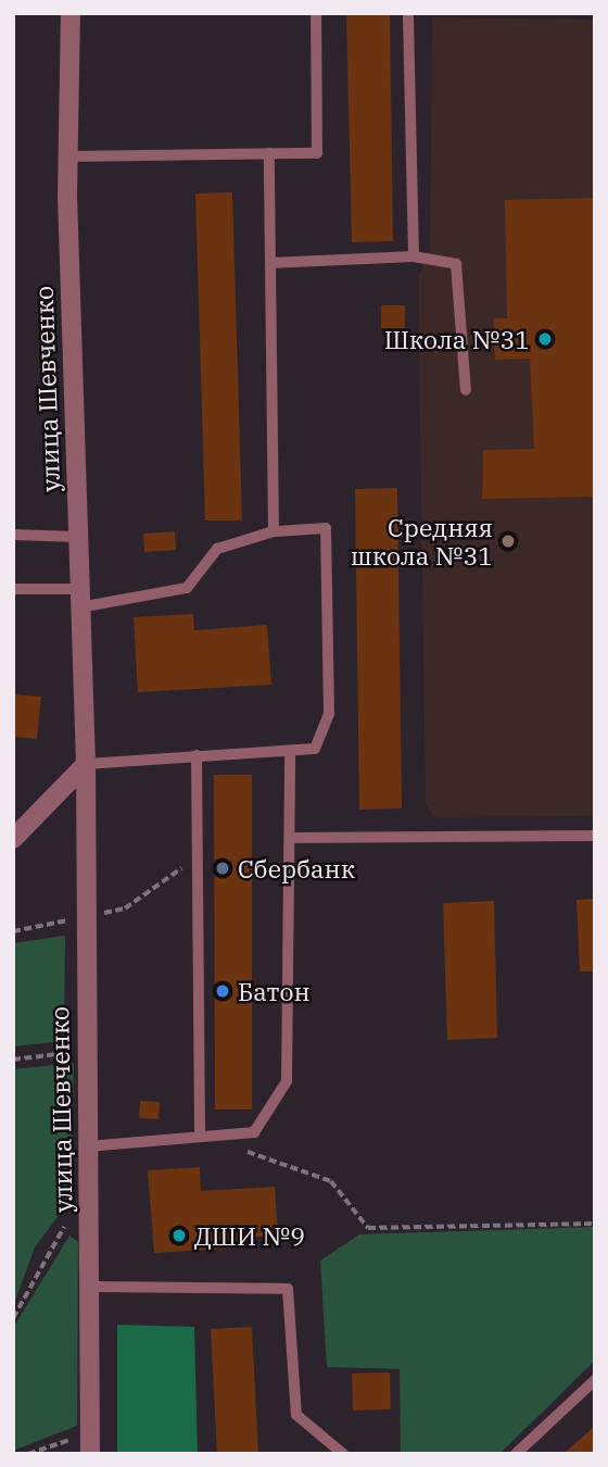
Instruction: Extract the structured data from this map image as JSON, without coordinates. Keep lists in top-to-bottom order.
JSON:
{
  "streets": {
    "street": ["улица Шевченко"]
  },
  "places": [
    "Школа №31",
    "Средняя школа №31",
    "Сбербанк",
    "Батон",
    "ДШИ №9"
  ]
}
